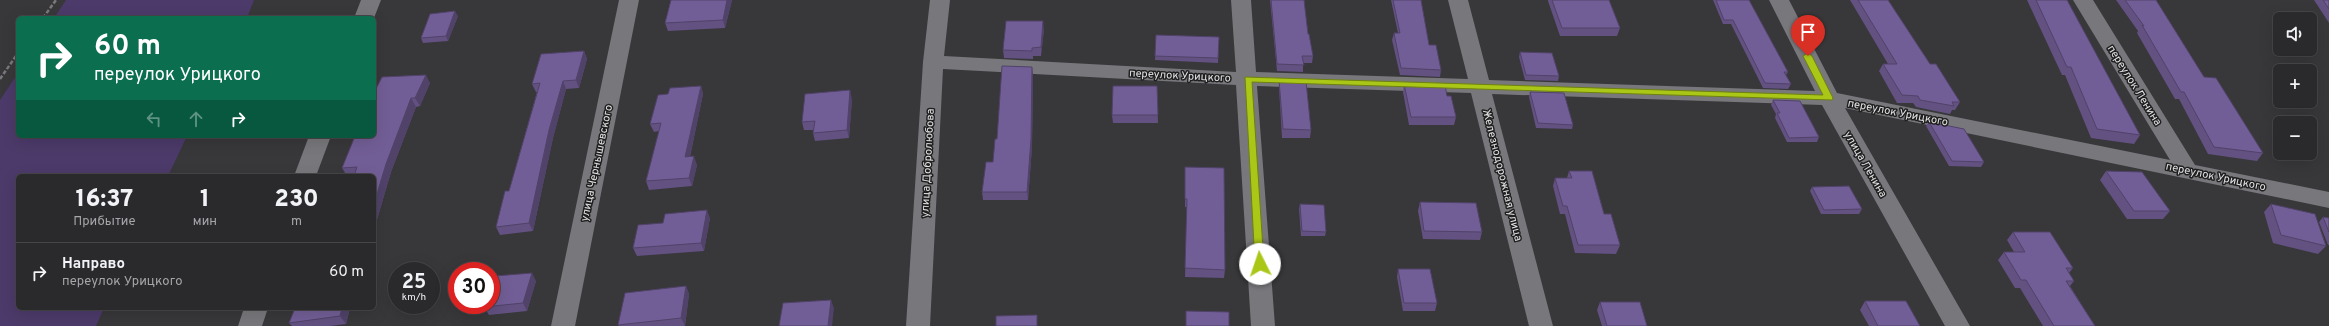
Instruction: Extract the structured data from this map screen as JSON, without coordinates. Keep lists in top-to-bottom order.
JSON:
{
  "streets": {
    "street": [
      "переулок Урицкого",
      "переулок Ленина",
      "улица Чернышевского",
      "улица Добролюбова",
      "улица Ленина",
      "Железнодорожная улица"
    ]
  },
  "crossings": [
    ["переулок Урицкого", "переулок Ленина"],
    ["переулок Урицкого", "улица Добролюбова"],
    ["переулок Урицкого", "улица Ленина"],
    ["переулок Урицкого", "Железнодорожная улица"]
  ],
  "page": {
    "map_buttons": ["+", "−"],
    "turn": ["60 m", "переулок Урицкого"],
    "eta": [
      "16:37",
      "Прибытие",
      "1",
      "мин",
      "230",
      "m"
    ],
    "list": [
      {
        "name": "Направо",
        "note": "переулок Урицкого",
        "value": "60 m"
      }
    ],
    "speed": "25 km/h",
    "limit": "30"
  }
}
